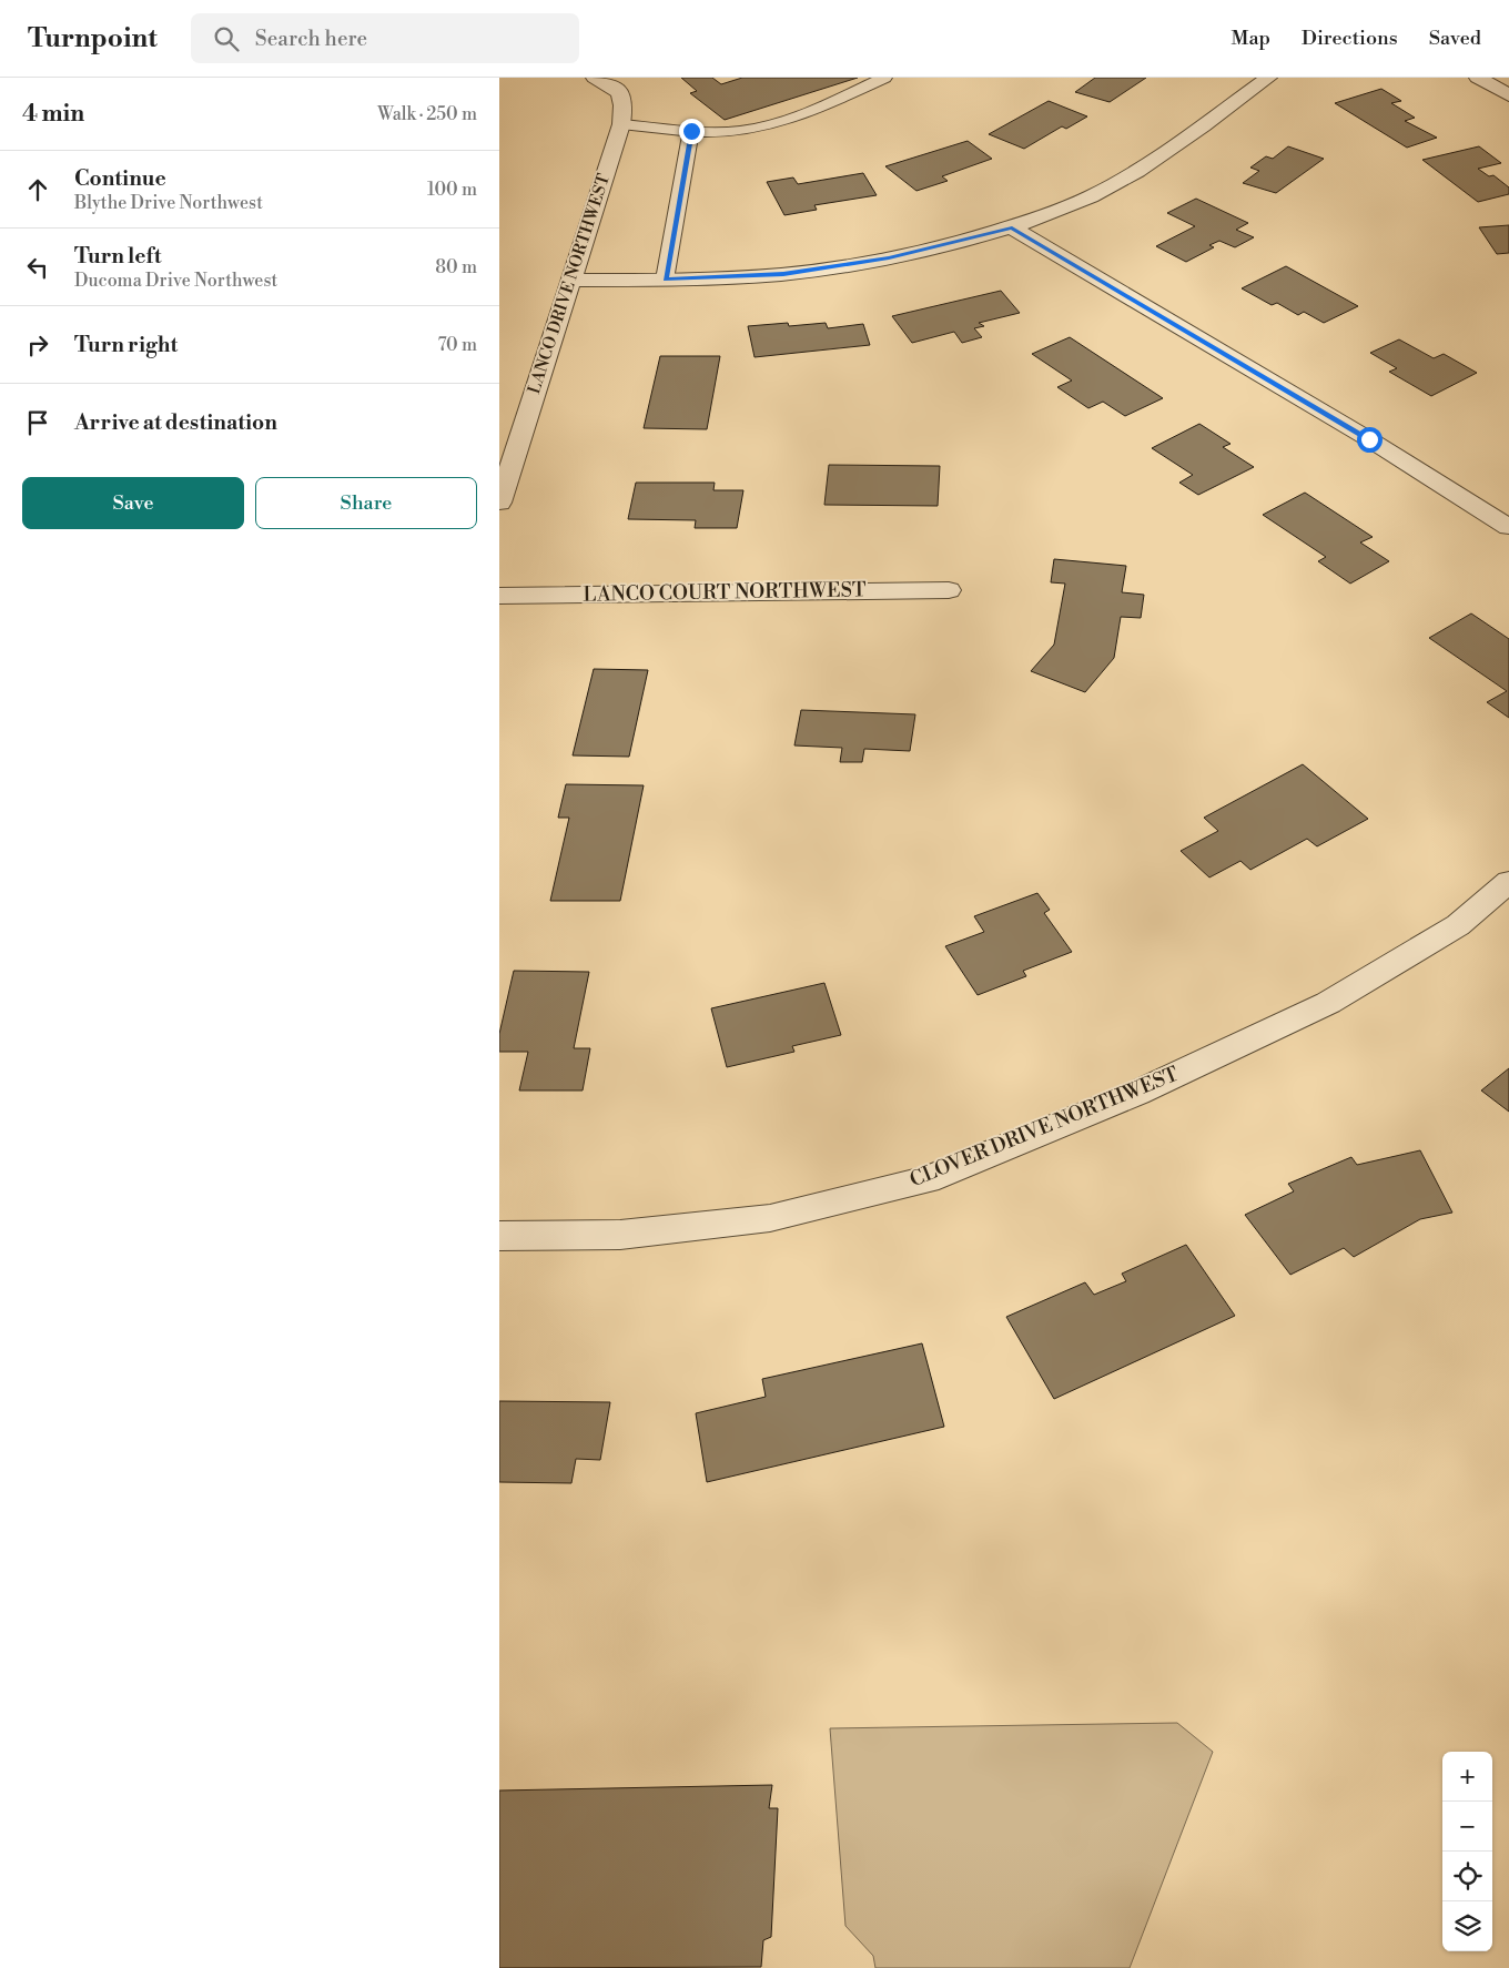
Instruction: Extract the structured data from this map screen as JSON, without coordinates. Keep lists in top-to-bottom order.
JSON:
{
  "streets": {
    "street": ["LANCO DRIVE NORTHWEST", "LANCO COURT NORTHWEST", "CLOVER DRIVE NORTHWEST"]
  },
  "page": {
    "header": "Turnpoint",
    "search": "Search here",
    "nav": ["Map", "Directions", "Saved"],
    "heading": ["4 min", "Walk · 250 m"],
    "list": [
      ["Continue", "Blythe Drive Northwest", "100 m"],
      ["Turn left", "Ducoma Drive Northwest", "80 m"],
      ["Turn right", "70 m"],
      "Arrive at destination"
    ],
    "buttons": ["Save", "Share"],
    "map_buttons": ["+", "−"]
  }
}
